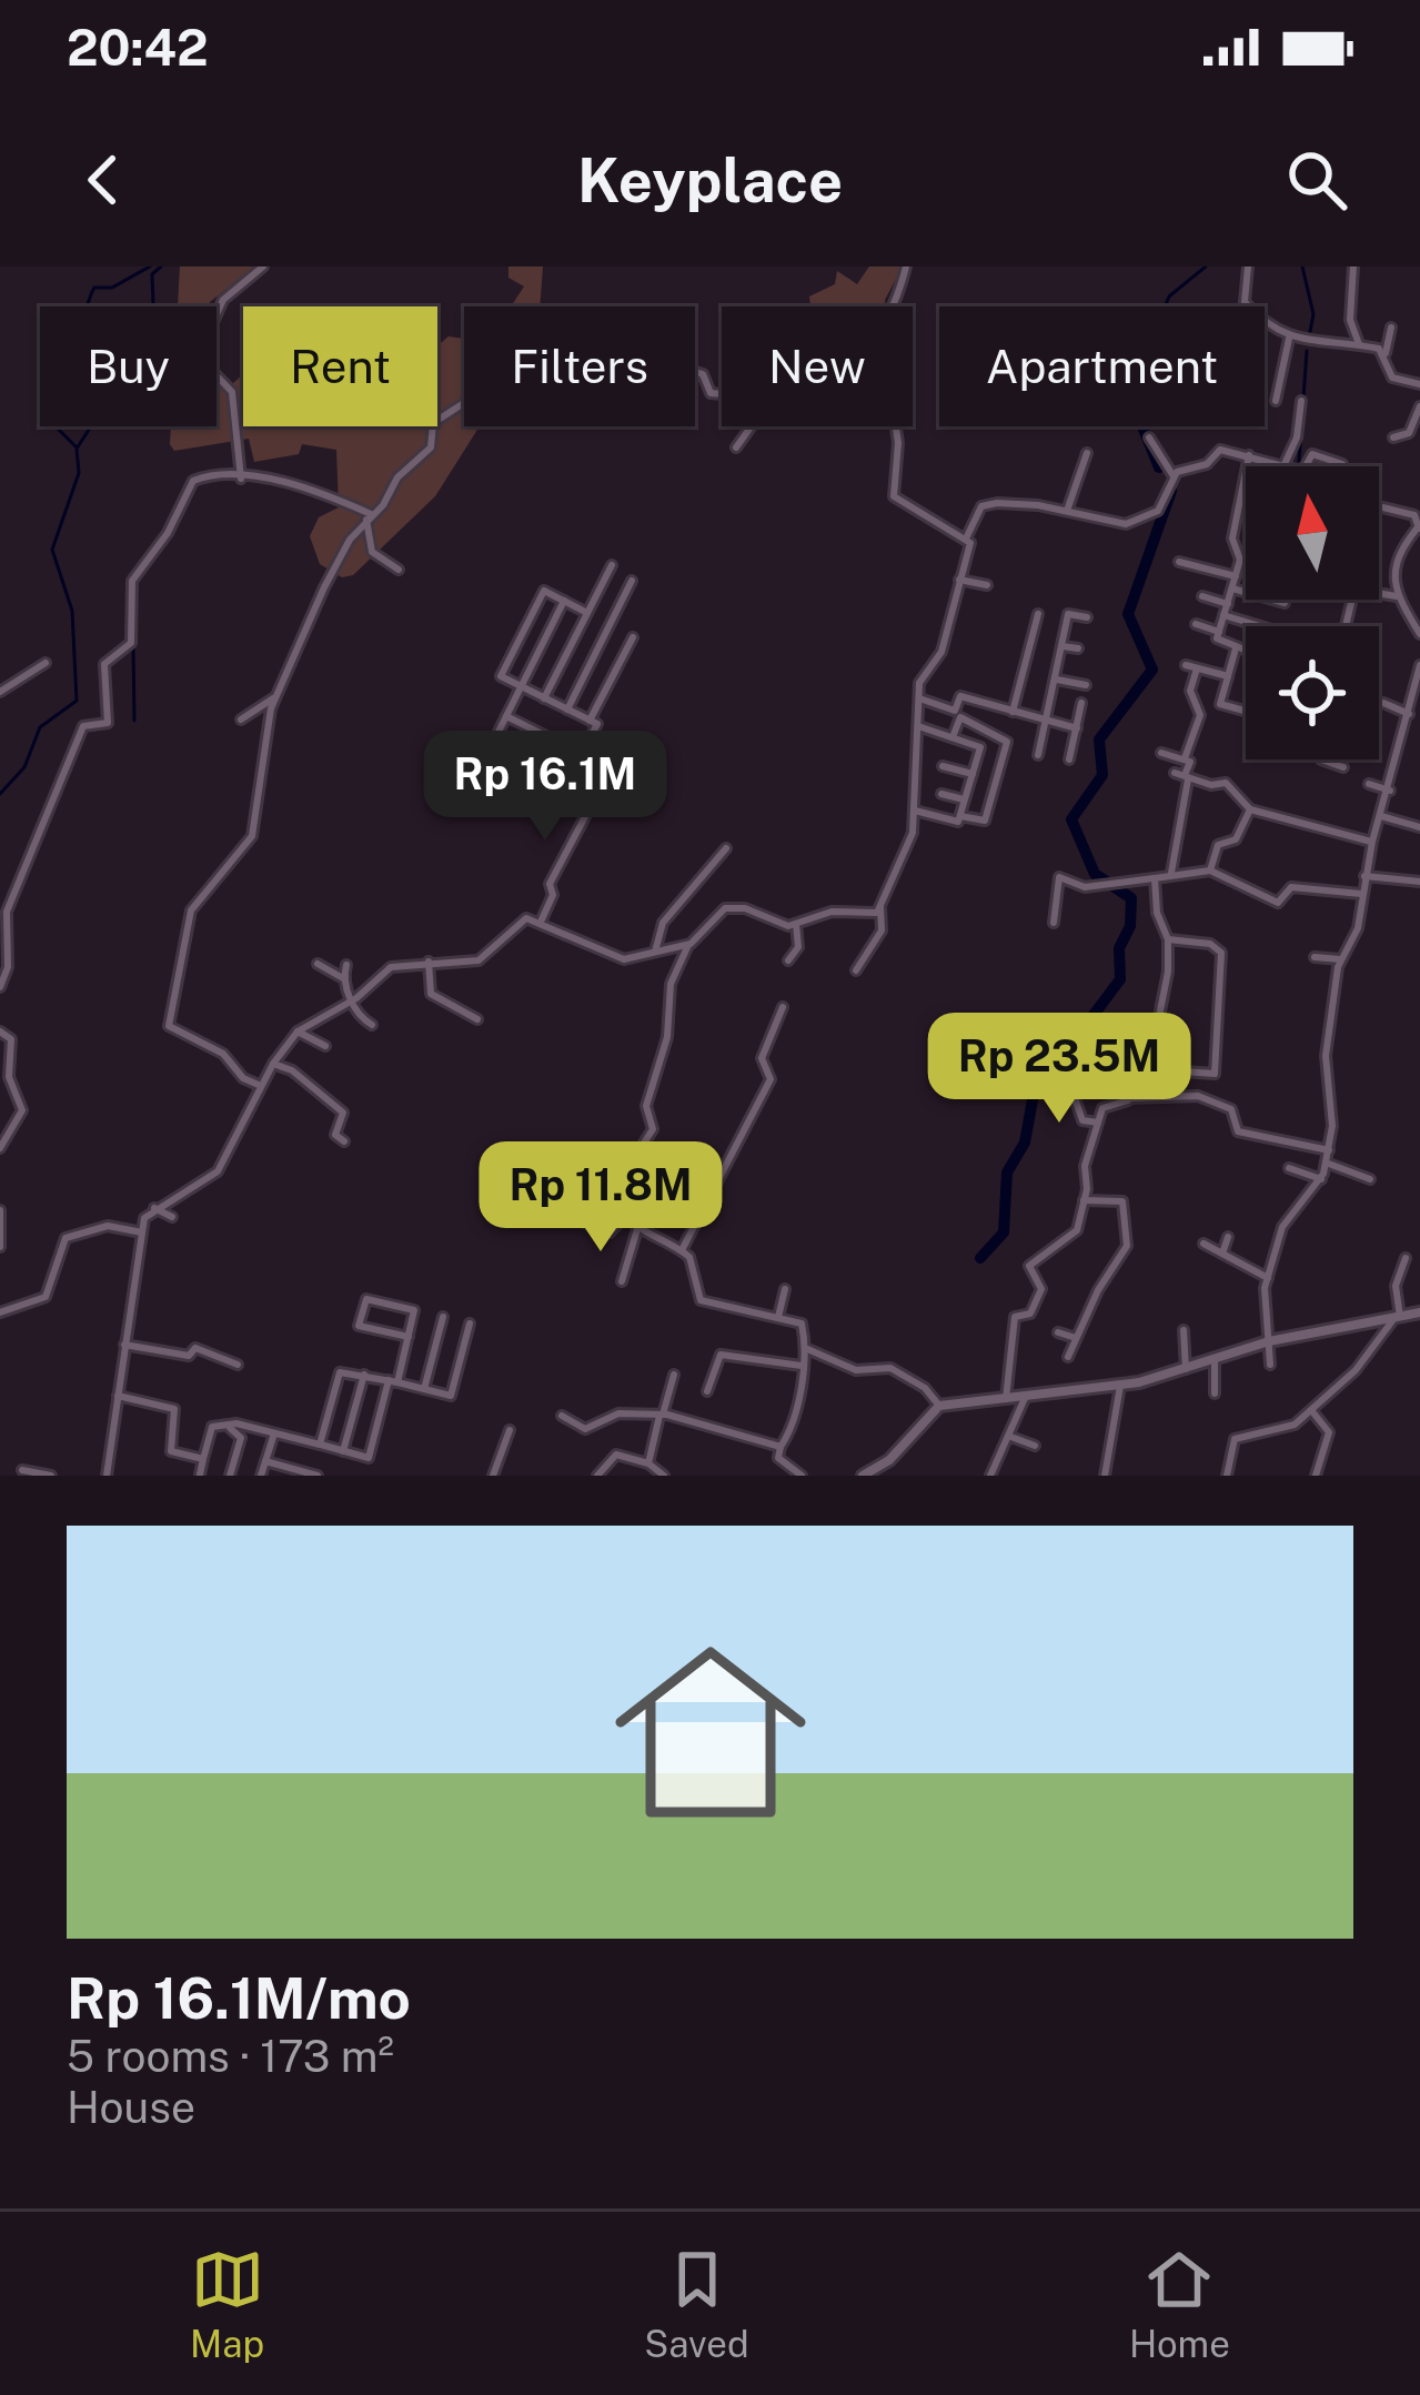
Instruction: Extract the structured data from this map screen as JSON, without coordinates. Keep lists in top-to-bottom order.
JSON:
{
  "north": "top",
  "page": {
    "status": "20:42",
    "header": "Keyplace",
    "chip": [
      "Buy",
      "Rent",
      "Filters",
      "New",
      "Apartment"
    ],
    "price": ["Rp 16.1M", "Rp 23.5M", "Rp 11.8M"],
    "list": [
      {
        "name": "Rp 16.1M/mo",
        "note": "5 rooms · 173 m² · House"
      }
    ],
    "tabs": ["Map", "Saved", "Home"]
  }
}
